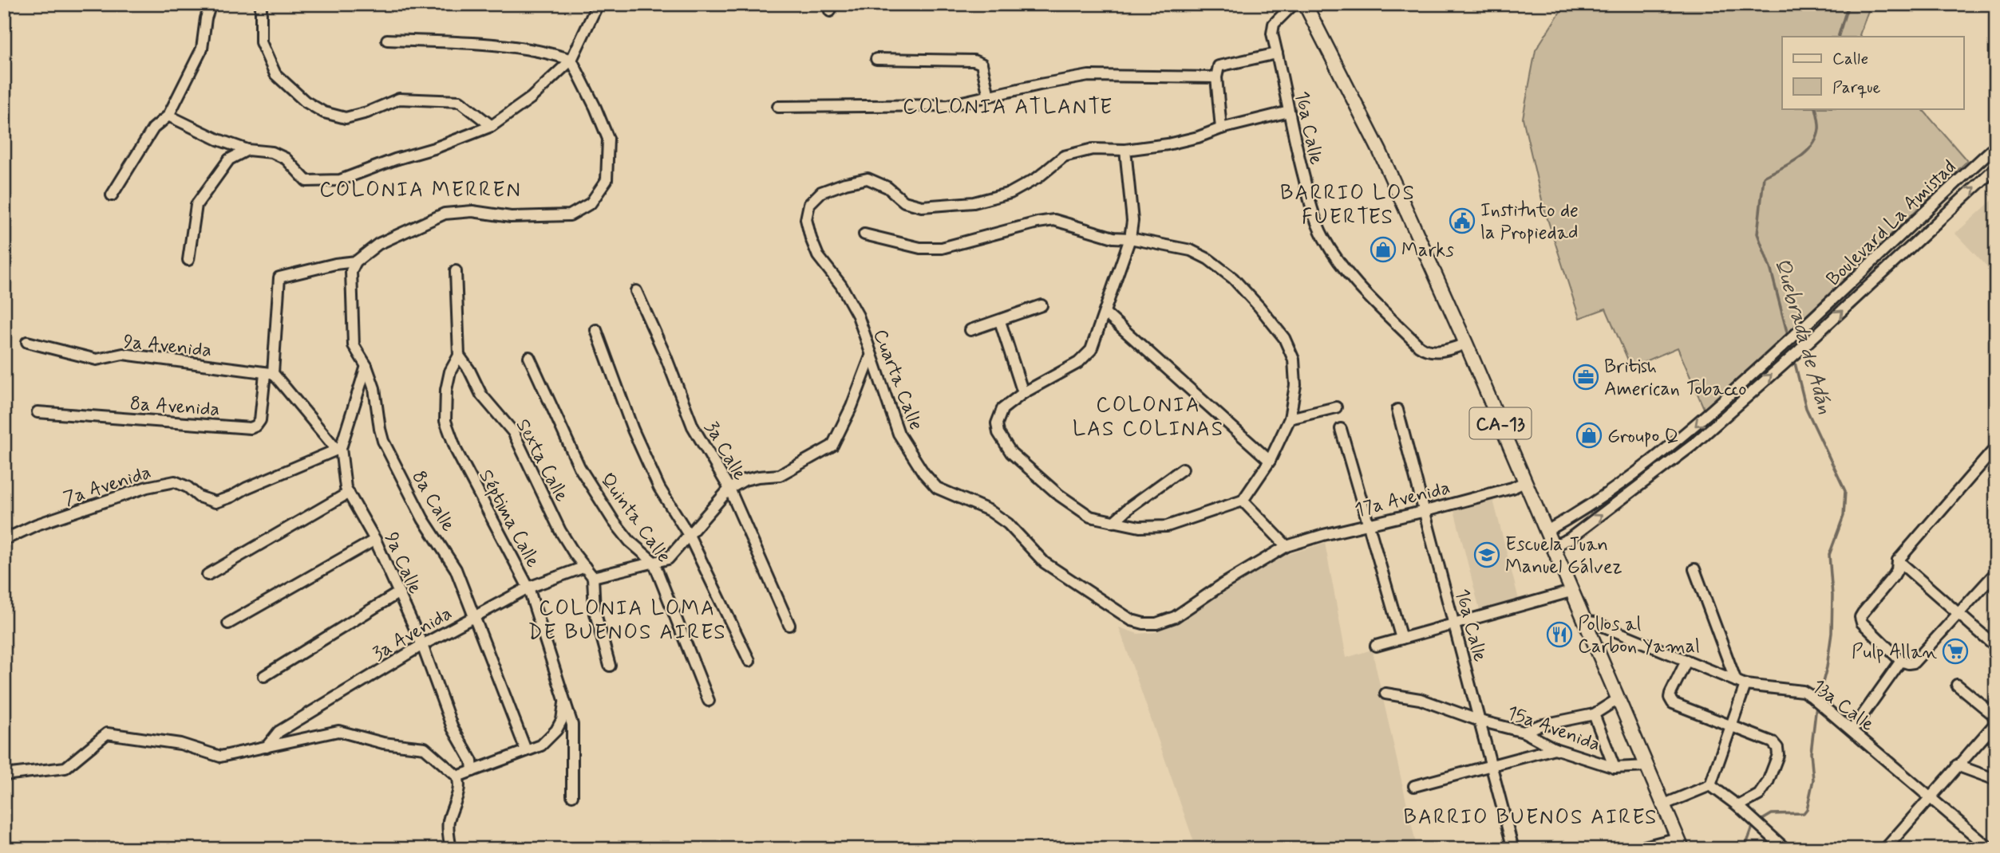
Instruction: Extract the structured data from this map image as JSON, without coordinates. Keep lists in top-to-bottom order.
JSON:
{
  "streets": {
    "main road": ["CA-13"],
    "street": [
      "16a Calle",
      "Boulevard La Amistad",
      "9a Avenida",
      "Cuarta Calle",
      "8a Avenida",
      "3a Calle",
      "Sexta Calle",
      "7a Avenida",
      "17a Avenida",
      "8a Calle",
      "Quinta Calle",
      "Séptima Calle",
      "9a Calle",
      "3a Avenida",
      "13a Calle",
      "15a Avenida"
    ]
  },
  "crossings": [
    ["16a Calle", "CA-13"],
    ["16a Calle", "17a Avenida"],
    ["16a Calle", "15a Avenida"],
    ["Boulevard La Amistad", "CA-13"],
    ["9a Avenida", "8a Avenida"],
    ["Cuarta Calle", "17a Avenida"],
    ["8a Avenida", "8a Calle"],
    ["CA-13", "17a Avenida"],
    ["CA-13", "13a Calle"],
    ["CA-13", "15a Avenida"],
    ["Sexta Calle", "Séptima Calle"],
    ["Sexta Calle", "3a Avenida"],
    ["7a Avenida", "9a Calle"],
    ["8a Calle", "9a Calle"],
    ["8a Calle", "3a Avenida"],
    ["Séptima Calle", "3a Avenida"],
    ["9a Calle", "3a Avenida"]
  ],
  "districts": [
    "COLONIA ATLANTE",
    "COLONIA MERREN",
    "BARRIO LOS FUERTES",
    "COLONIA LAS COLINAS",
    "COLONIA LOMA DE BUENOS AIRES",
    "BARRIO BUENOS AIRES"
  ],
  "water": ["Quebrada de Adán"],
  "places": {
    "public building": ["Instituto de la Propiedad"],
    "shop": ["Marks", "Groupo Q"],
    "office": ["British American Tobacco"],
    "school or university": ["Escuela Juan Manuel Gálvez"],
    "restaurant": ["Pollos al Carbon Yamal"],
    "supermarket": ["Pulp Allan"]
  },
  "legend": ["Calle", "Parque"]
}
